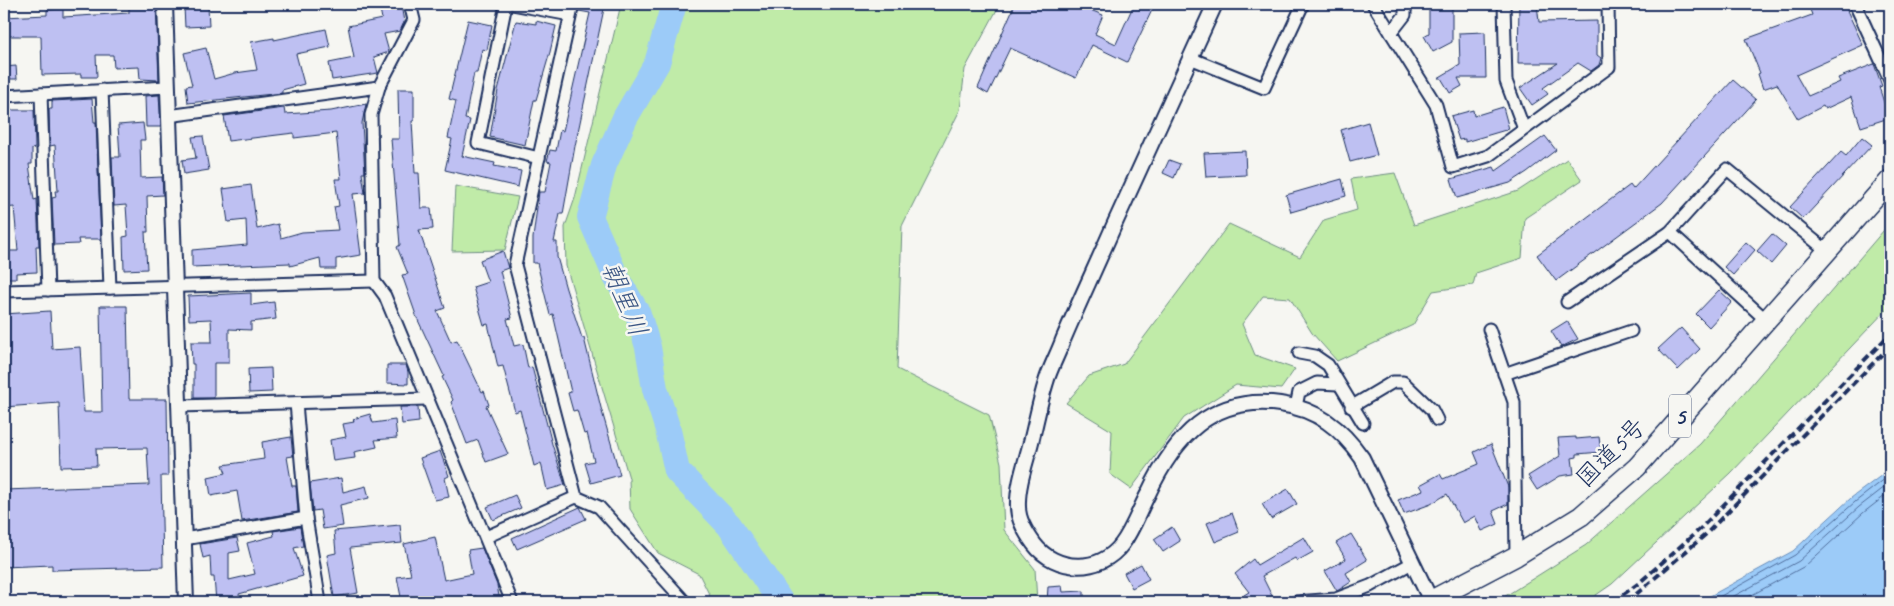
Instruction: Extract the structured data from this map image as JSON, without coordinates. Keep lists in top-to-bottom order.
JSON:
{
  "streets": {
    "highway": ["5", "国道5号"]
  },
  "water": ["朝里川"]
}
